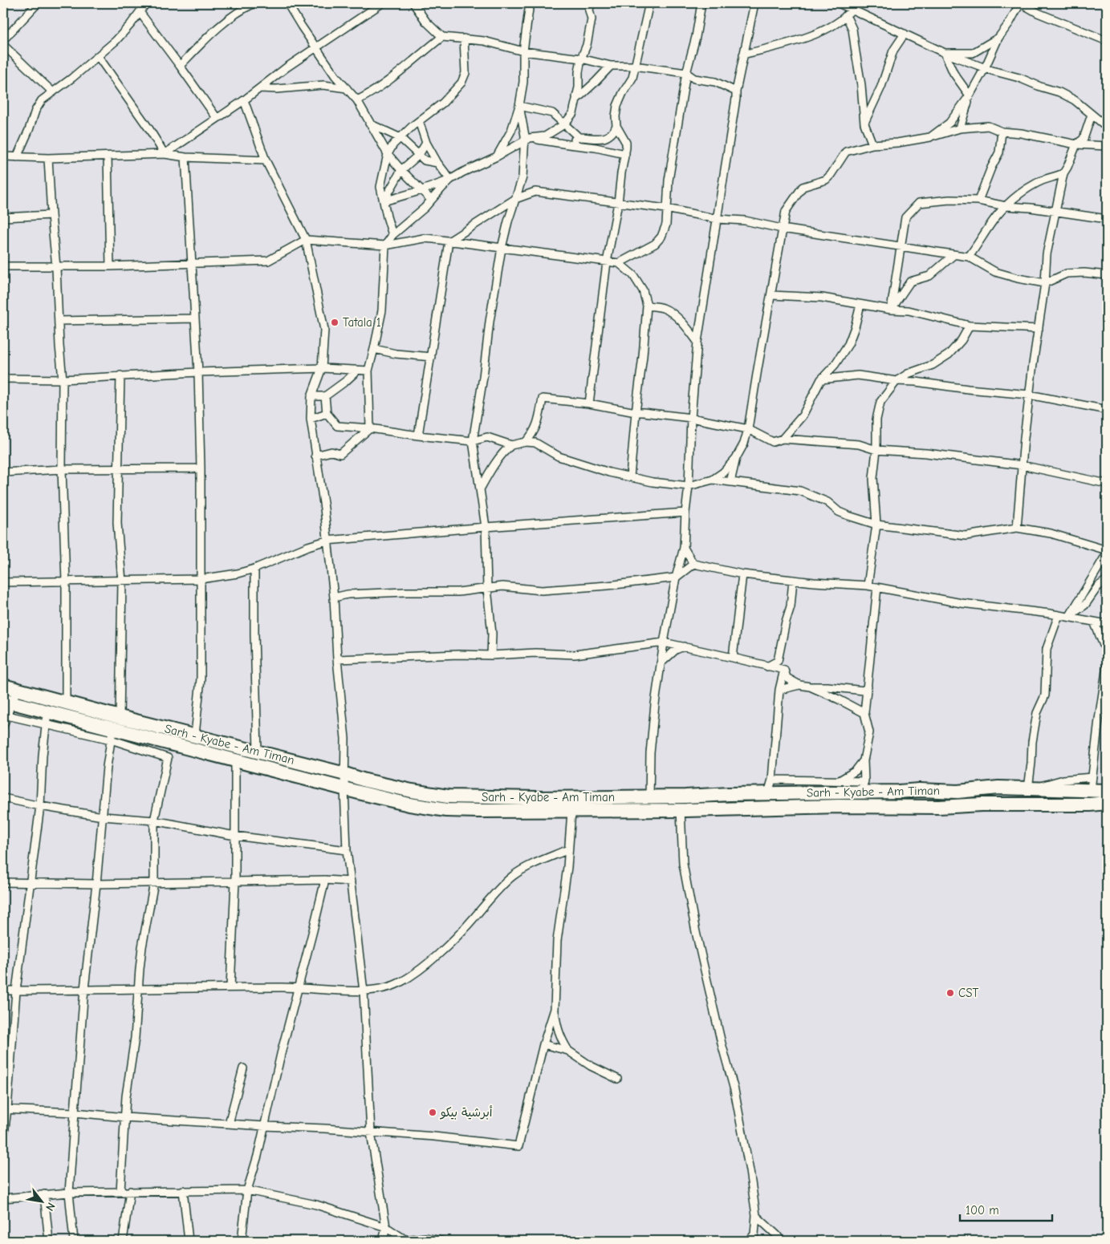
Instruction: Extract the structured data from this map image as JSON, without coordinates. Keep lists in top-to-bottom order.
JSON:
{
  "streets": {
    "highway": ["Sarh - Kyabe - Am Timan"]
  },
  "places": ["Tatala 1", "CST", "أبرشية بيكو"],
  "scale_bar": "100 m",
  "north": "bottom right"
}
